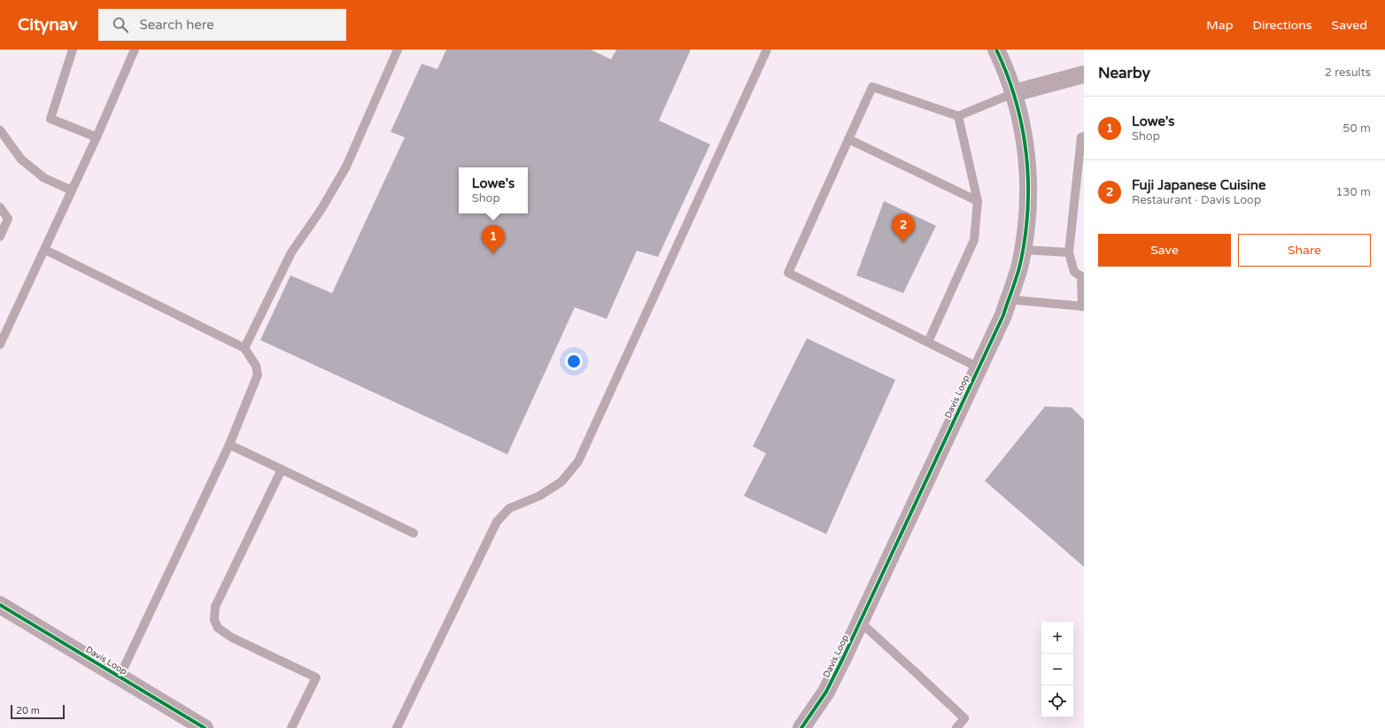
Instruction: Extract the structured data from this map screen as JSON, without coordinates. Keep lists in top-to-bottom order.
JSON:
{
  "streets": {
    "street": ["Davis Loop"]
  },
  "scale_bar": "20 m",
  "page": {
    "header": "Citynav",
    "search": "Search here",
    "nav": ["Map", "Directions", "Saved"],
    "heading": ["Nearby", "2 results"],
    "list": [
      {
        "mark": "1",
        "name": "Lowe's",
        "note": "Shop",
        "value": "50 m"
      },
      {
        "mark": "2",
        "name": "Fuji Japanese Cuisine",
        "note": "Restaurant · Davis Loop",
        "value": "130 m"
      }
    ],
    "popup": ["Lowe's", "Shop"],
    "pins": ["2", "1"],
    "buttons": ["Save", "Share"],
    "map_buttons": ["+", "−"],
    "scale": "20 m"
  }
}
